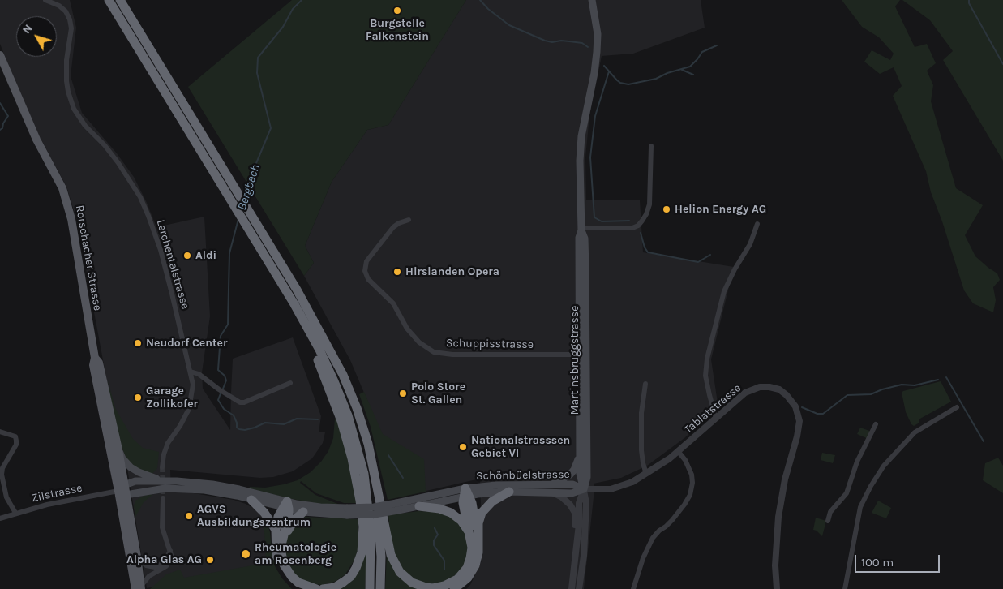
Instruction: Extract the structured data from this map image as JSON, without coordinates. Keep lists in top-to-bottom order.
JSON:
{
  "streets": {
    "main road": ["Rorschacher Strasse", "Martinsbruggstrasse", "Schönbüelstrasse"],
    "street": [
      "Lerchentalstrasse",
      "Schuppisstrasse",
      "Tablatstrasse",
      "Zilstrasse"
    ]
  },
  "crossings": [
    ["Rorschacher Strasse", "Schönbüelstrasse"],
    ["Rorschacher Strasse", "Zilstrasse"],
    ["Schuppisstrasse", "Martinsbruggstrasse"],
    ["Martinsbruggstrasse", "Tablatstrasse"],
    ["Martinsbruggstrasse", "Schönbüelstrasse"],
    ["Tablatstrasse", "Schönbüelstrasse"],
    ["Schönbüelstrasse", "Zilstrasse"]
  ],
  "water": ["Bergbach"],
  "places": [
    "Burgstelle Falkenstein",
    "Helion Energy AG",
    "Aldi",
    "Hirslanden Opera",
    "Neudorf Center",
    "Polo Store St. Gallen",
    "Garage Zollikofer",
    "Nationalstrasssen Gebiet VI",
    "AGVS Ausbildungszentrum",
    "Rheumatologie am Rosenberg",
    "Alpha Glas AG"
  ],
  "scale_bar": "100 m",
  "north": "top left"
}
